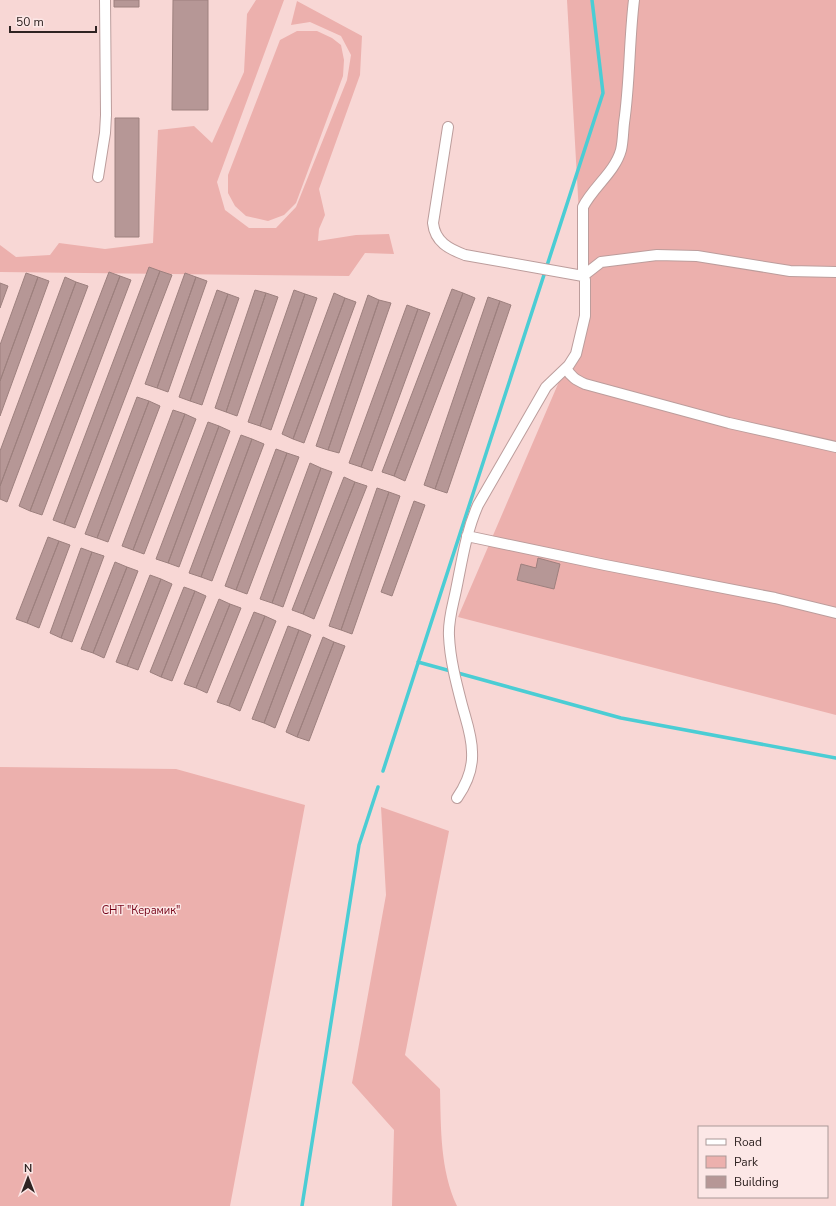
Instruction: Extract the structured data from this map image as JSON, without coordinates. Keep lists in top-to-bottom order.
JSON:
{
  "parks": ["СНТ \"Керамик\""],
  "legend": ["Road", "Park", "Building"],
  "scale_bar": "50 m",
  "north": "top"
}
